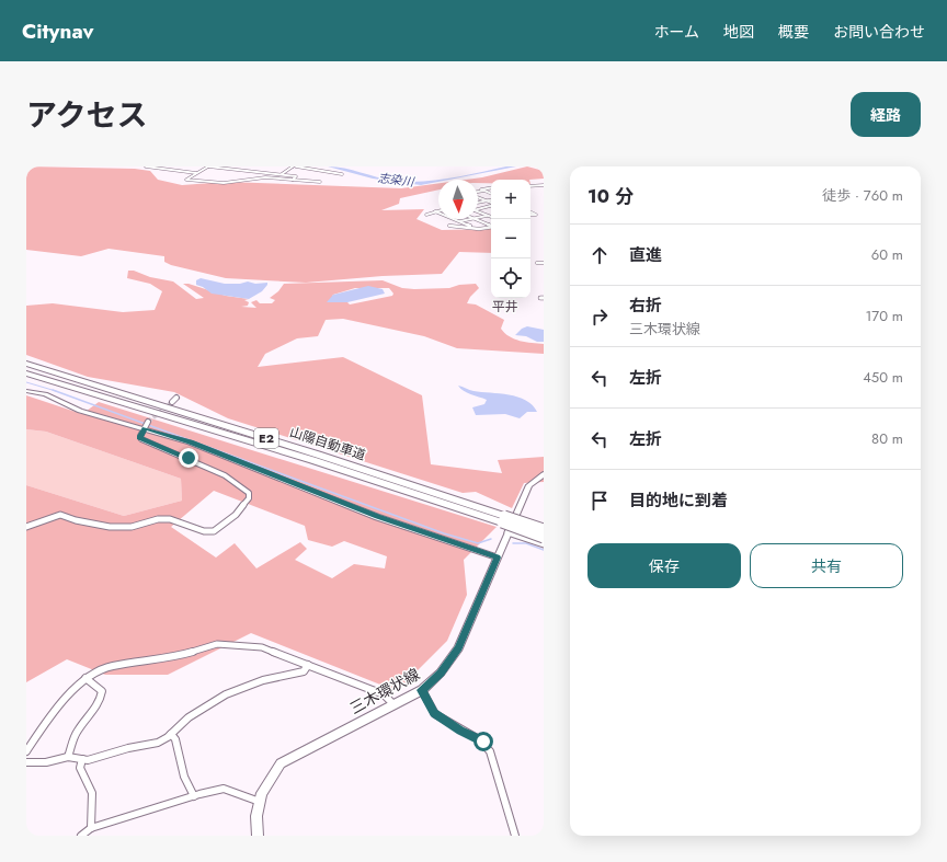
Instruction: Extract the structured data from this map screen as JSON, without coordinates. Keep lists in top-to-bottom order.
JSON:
{
  "streets": {
    "highway": ["E2", "山陽自動車道"],
    "street": ["三木環状線"]
  },
  "districts": ["平井"],
  "water": ["志染川"],
  "north": "bottom",
  "page": {
    "header": "Citynav",
    "nav": [
      "ホーム",
      "地図",
      "概要",
      "お問い合わせ"
    ],
    "title": "アクセス",
    "buttons": [
      "経路",
      ["保存", "共有"]
    ],
    "heading": ["10 分", "徒歩 · 760 m"],
    "map_buttons": ["+", "−"],
    "list": [
      ["直進", "60 m"],
      ["右折", "三木環状線", "170 m"],
      ["左折", "450 m"],
      ["左折", "80 m"],
      "目的地に到着"
    ]
  }
}
